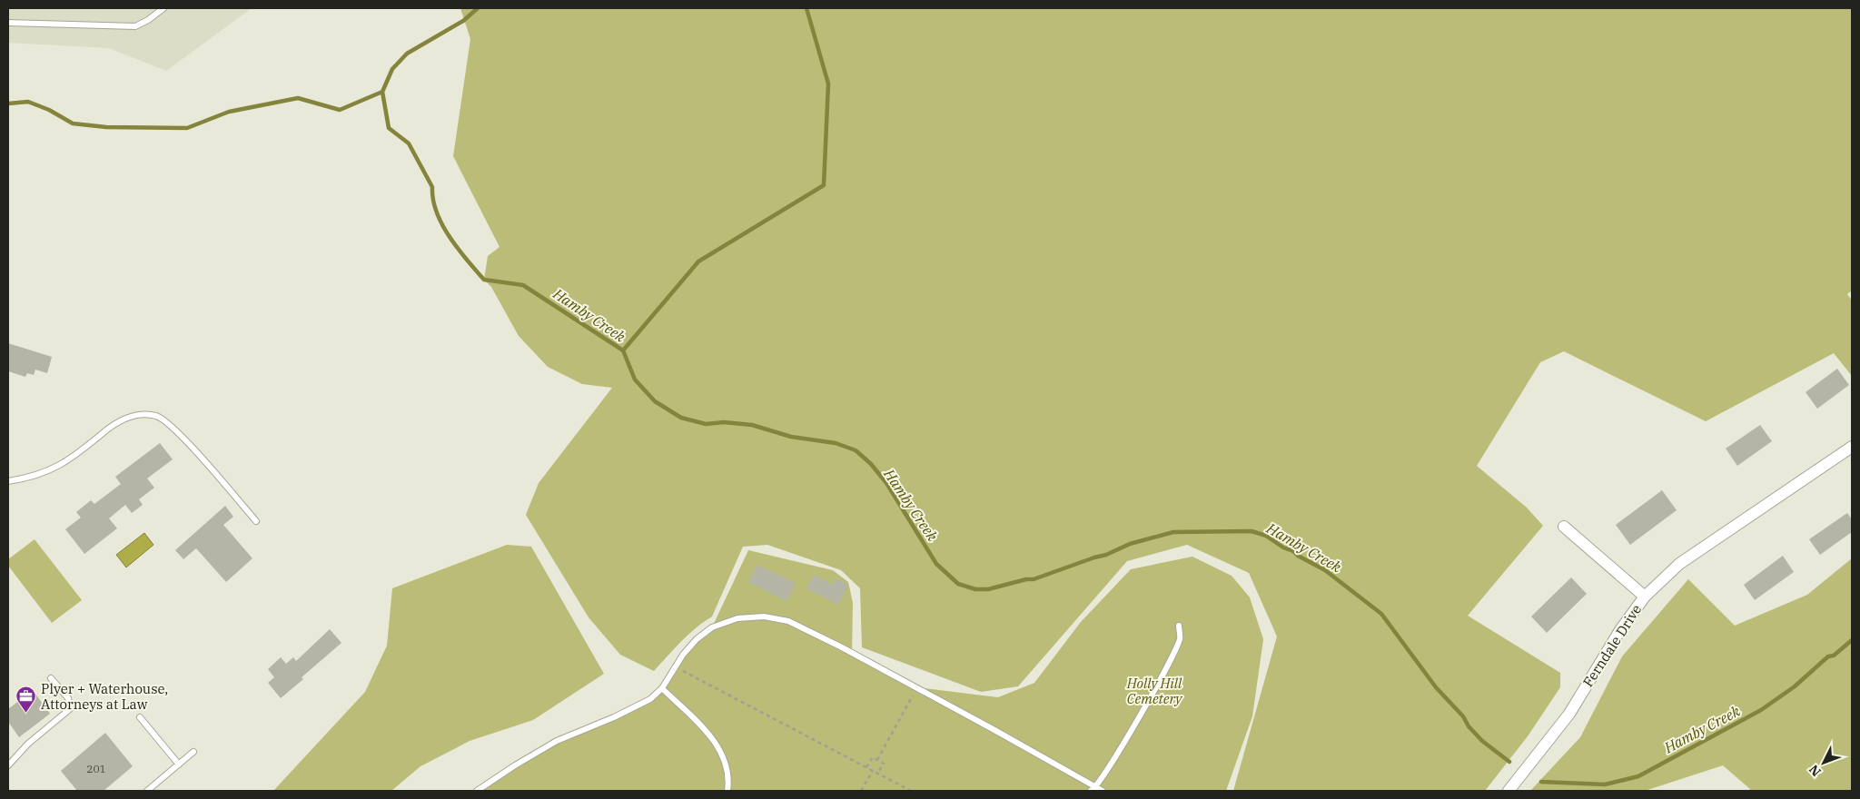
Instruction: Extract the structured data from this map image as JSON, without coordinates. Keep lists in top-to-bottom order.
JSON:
{
  "streets": {
    "street": ["Ferndale Drive"]
  },
  "water": ["Hamby Creek"],
  "parks": ["Holly Hill Cemetery"],
  "places": {
    "office": ["Plyer + Waterhouse, Attorneys at Law"]
  },
  "house_numbers": ["201"],
  "north": "bottom left"
}
